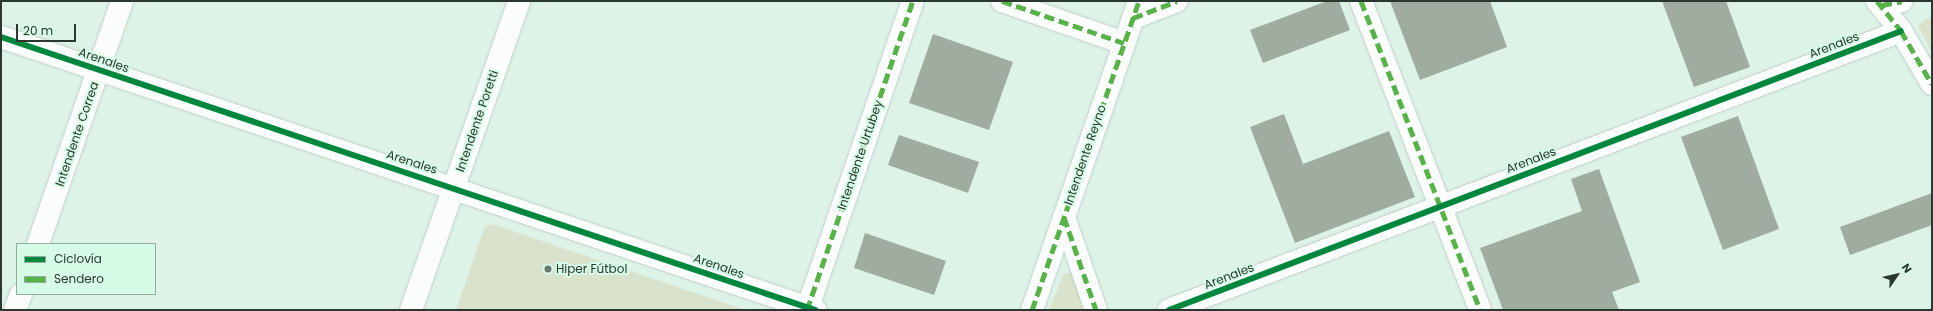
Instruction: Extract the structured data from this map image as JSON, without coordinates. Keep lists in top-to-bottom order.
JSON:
{
  "streets": {
    "street": [
      "Arenales",
      "Intendente Poretti",
      "Intendente Correa",
      "Intendente Urtubey",
      "Intendente Reyno"
    ]
  },
  "crossings": [
    ["Arenales", "Intendente Poretti"],
    ["Arenales", "Intendente Correa"],
    ["Arenales", "Intendente Urtubey"]
  ],
  "places": ["Hiper Fútbol"],
  "legend": ["Ciclovía", "Sendero"],
  "scale_bar": "20 m",
  "north": "top right"
}
